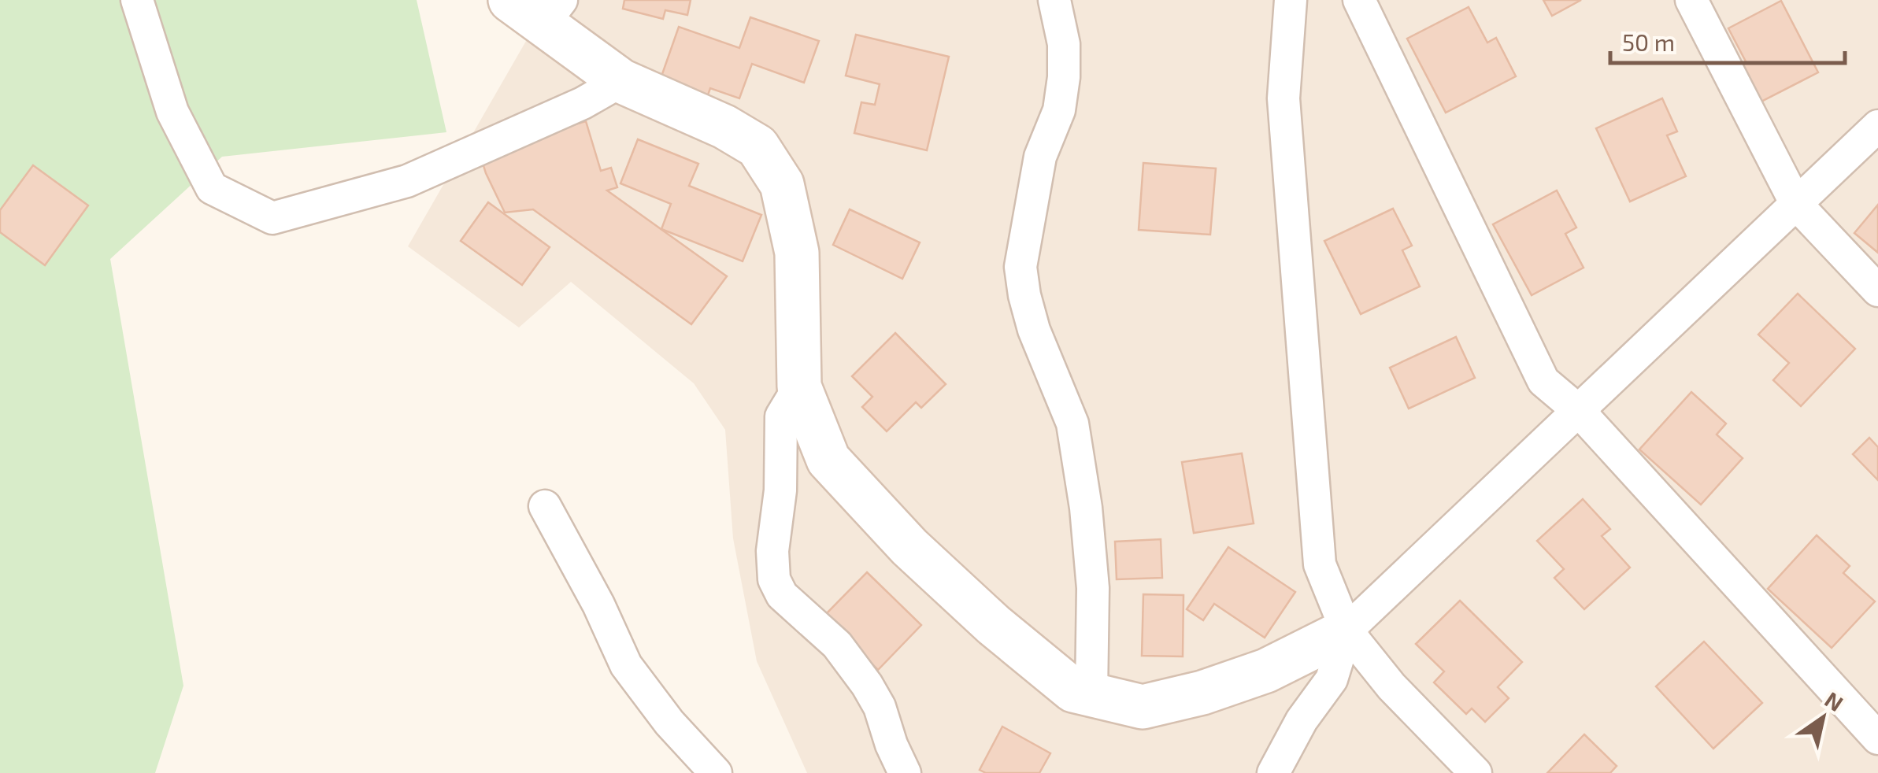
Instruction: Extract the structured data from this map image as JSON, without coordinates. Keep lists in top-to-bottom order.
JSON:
{
  "scale_bar": "50 m",
  "north": "top right"
}
